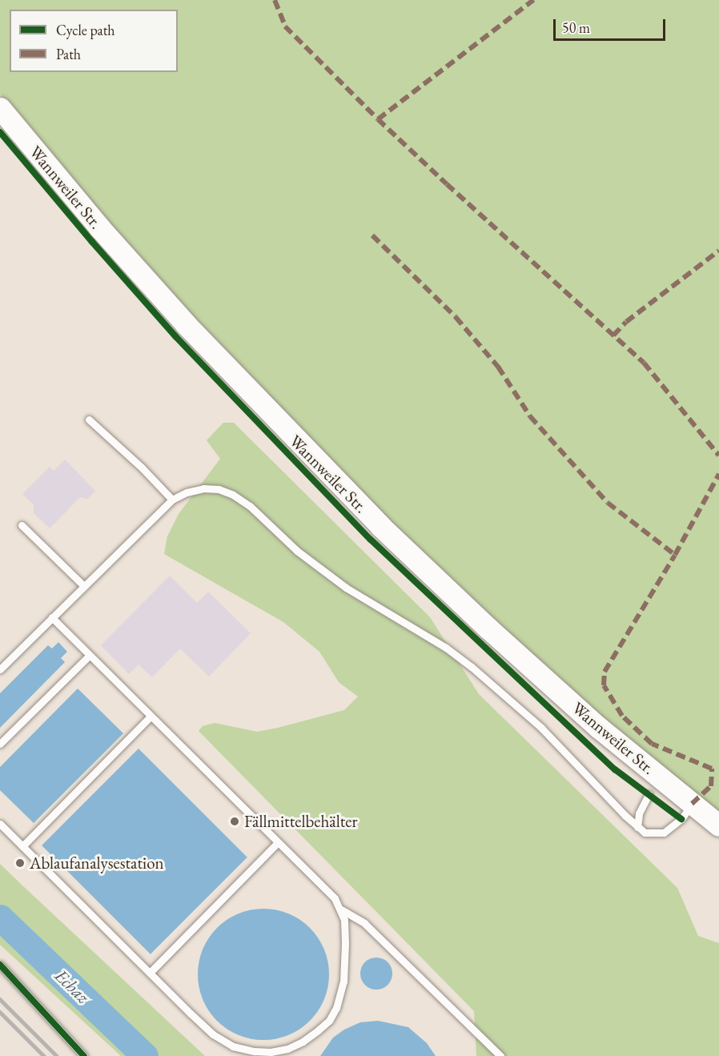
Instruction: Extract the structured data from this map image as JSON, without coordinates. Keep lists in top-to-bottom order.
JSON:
{
  "streets": {
    "main road": ["Wannweiler Str."]
  },
  "water": ["Echaz"],
  "places": ["Fällmittelbehälter", "Ablaufanalysestation"],
  "legend": ["Cycle path", "Path"],
  "scale_bar": "50 m"
}
